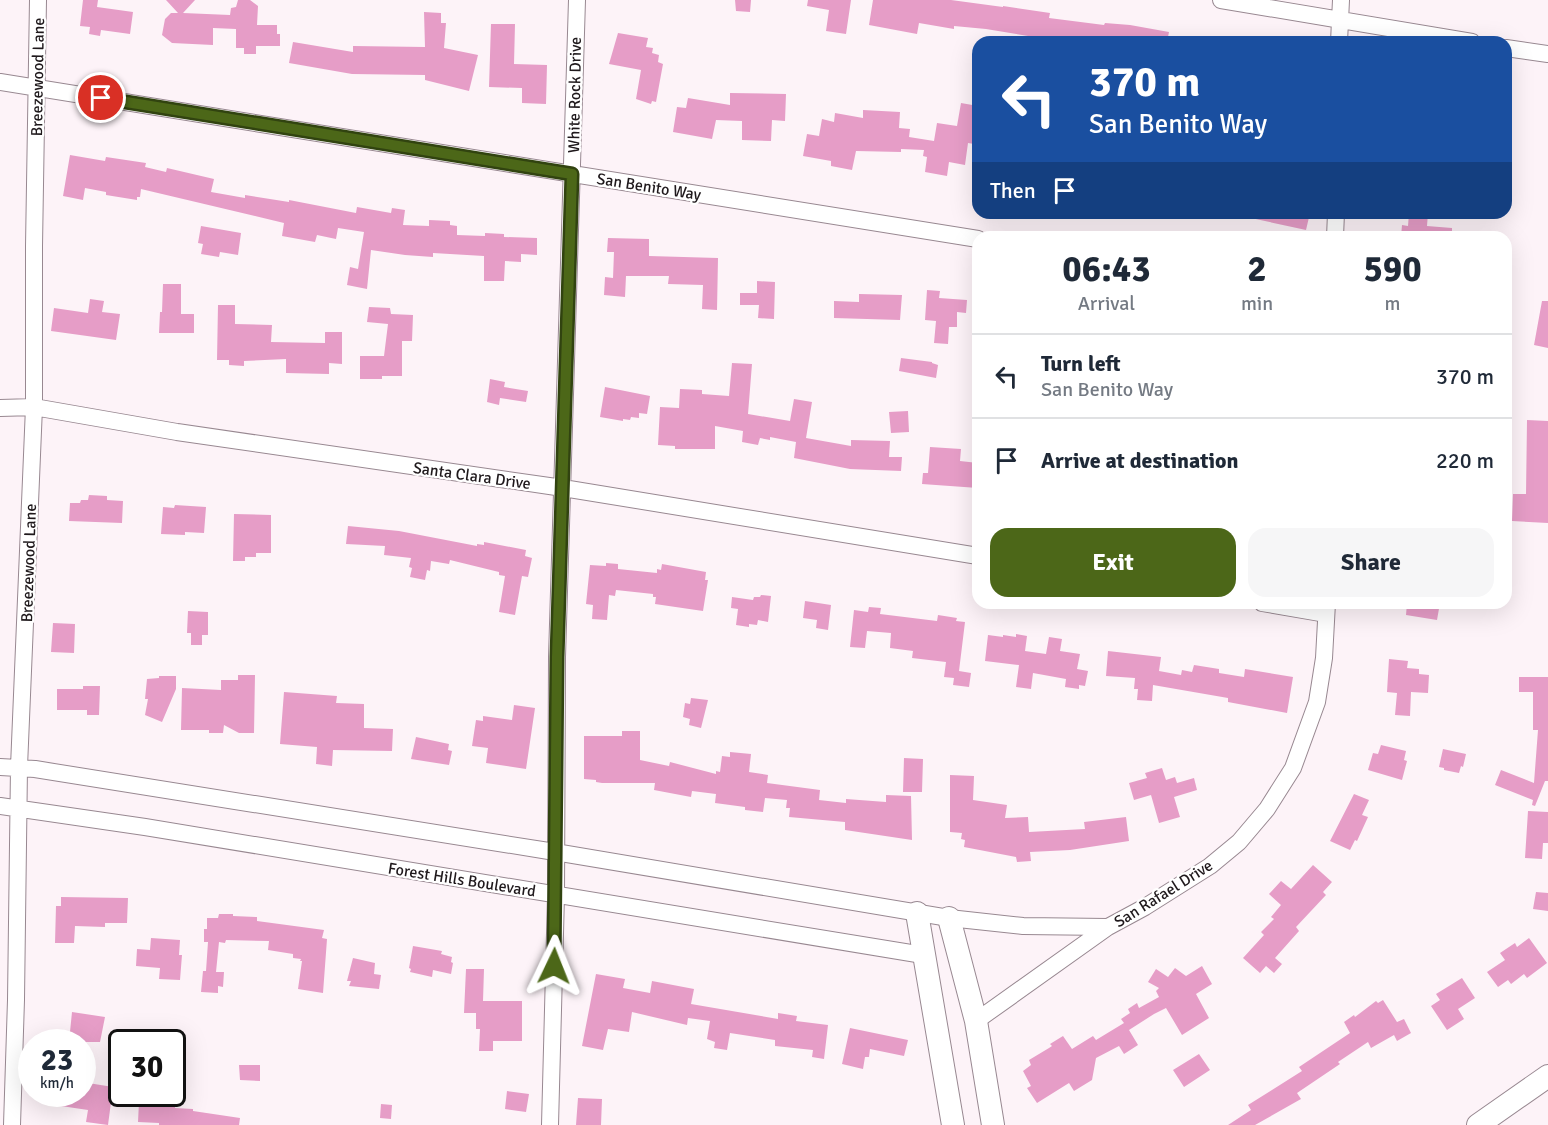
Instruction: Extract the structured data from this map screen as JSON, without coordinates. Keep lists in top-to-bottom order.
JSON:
{
  "streets": {
    "street": [
      "Breezewood Lane",
      "White Rock Drive",
      "San Benito Way",
      "Santa Clara Drive",
      "Forest Hills Boulevard",
      "San Rafael Drive"
    ]
  },
  "crossings": [
    ["Breezewood Lane", "San Benito Way"],
    ["Breezewood Lane", "Santa Clara Drive"],
    ["Breezewood Lane", "Forest Hills Boulevard"],
    ["White Rock Drive", "San Benito Way"],
    ["White Rock Drive", "Santa Clara Drive"],
    ["White Rock Drive", "Forest Hills Boulevard"]
  ],
  "page": {
    "turn": ["370 m", "San Benito Way"],
    "then": "Then",
    "eta": [
      "06:43",
      "Arrival",
      "2",
      "min",
      "590",
      "m"
    ],
    "list": [
      {
        "name": "Turn left",
        "note": "San Benito Way",
        "value": "370 m"
      },
      {
        "name": "Arrive at destination",
        "value": "220 m"
      }
    ],
    "buttons": ["Exit", "Share"],
    "speed": "23 km/h",
    "limit": "30"
  }
}
